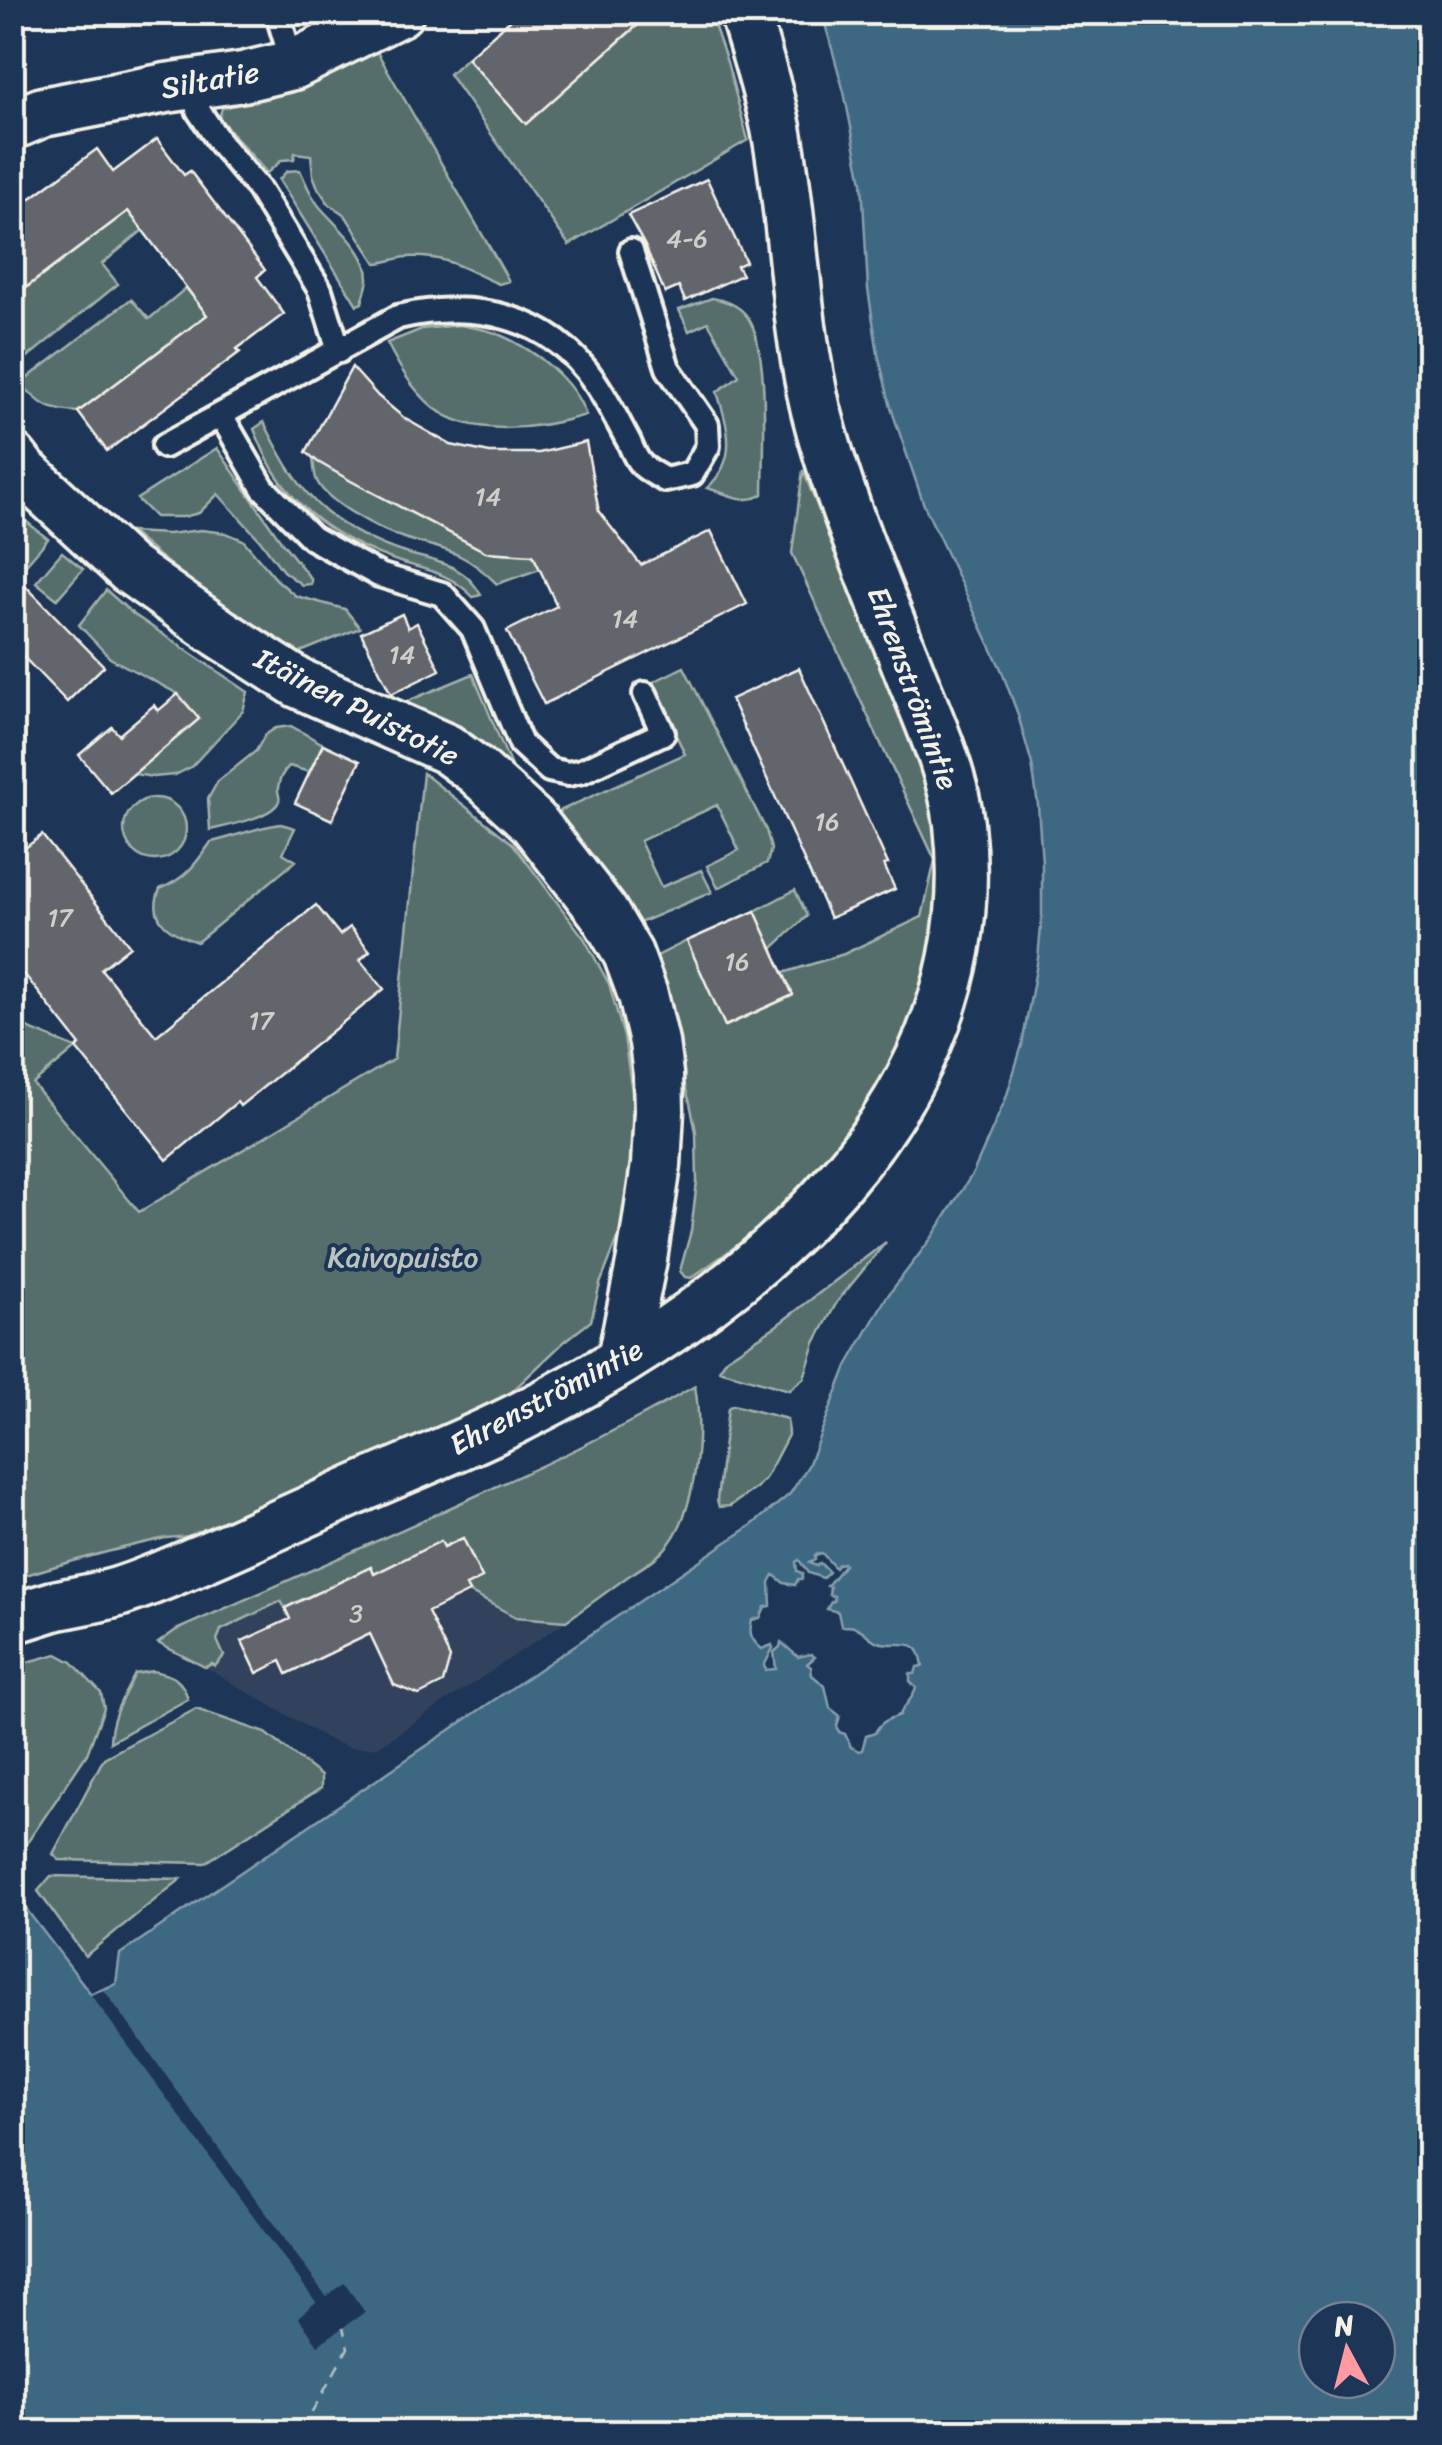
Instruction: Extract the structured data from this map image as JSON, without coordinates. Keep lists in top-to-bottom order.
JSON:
{
  "streets": {
    "street": ["Siltatie", "Ehrenströmintie", "Itäinen Puistotie"]
  },
  "crossings": [
    ["Ehrenströmintie", "Itäinen Puistotie"]
  ],
  "parks": ["Kaivopuisto"],
  "house_numbers": [
    "4-6",
    "14",
    "14",
    "14",
    "16",
    "17",
    "16",
    "17",
    "3"
  ],
  "north": "top"
}
